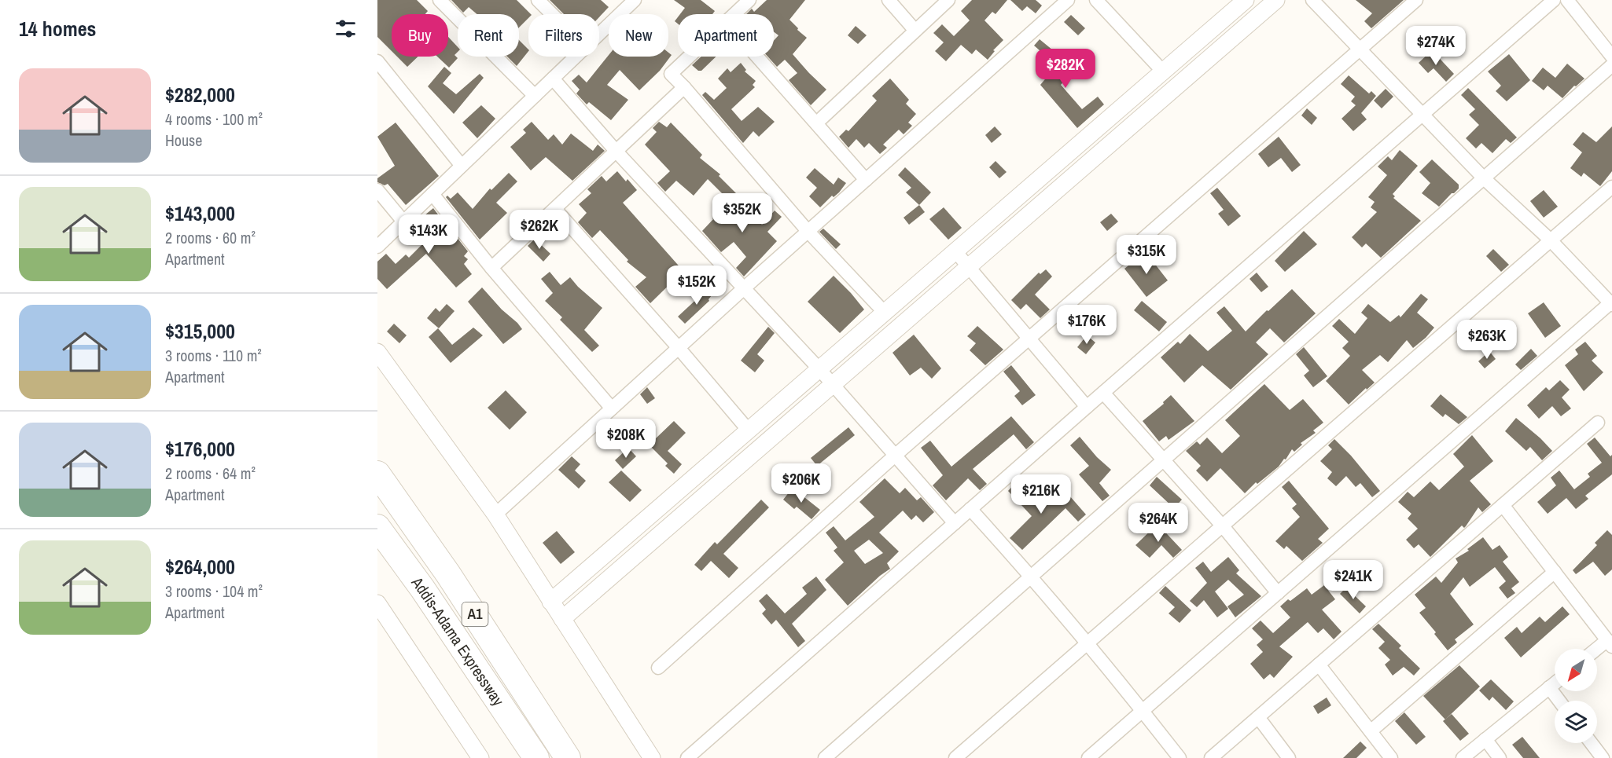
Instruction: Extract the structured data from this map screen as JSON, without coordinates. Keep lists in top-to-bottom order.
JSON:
{
  "streets": {
    "highway": ["A1", "Addis-Adama Expressway"]
  },
  "north": "bottom left",
  "page": {
    "heading": "14 homes",
    "chip": [
      "Buy",
      "Rent",
      "Filters",
      "New",
      "Apartment"
    ],
    "price": [
      "$274K",
      "$282K",
      "$352K",
      "$262K",
      "$143K",
      "$315K",
      "$152K",
      "$176K",
      "$263K",
      "$208K",
      "$206K",
      "$216K",
      "$264K",
      "$241K"
    ],
    "list": [
      {
        "name": "$282,000",
        "note": "4 rooms · 100 m² · House"
      },
      {
        "name": "$143,000",
        "note": "2 rooms · 60 m² · Apartment"
      },
      {
        "name": "$315,000",
        "note": "3 rooms · 110 m² · Apartment"
      },
      {
        "name": "$176,000",
        "note": "2 rooms · 64 m² · Apartment"
      },
      {
        "name": "$264,000",
        "note": "3 rooms · 104 m² · Apartment"
      }
    ]
  }
}
